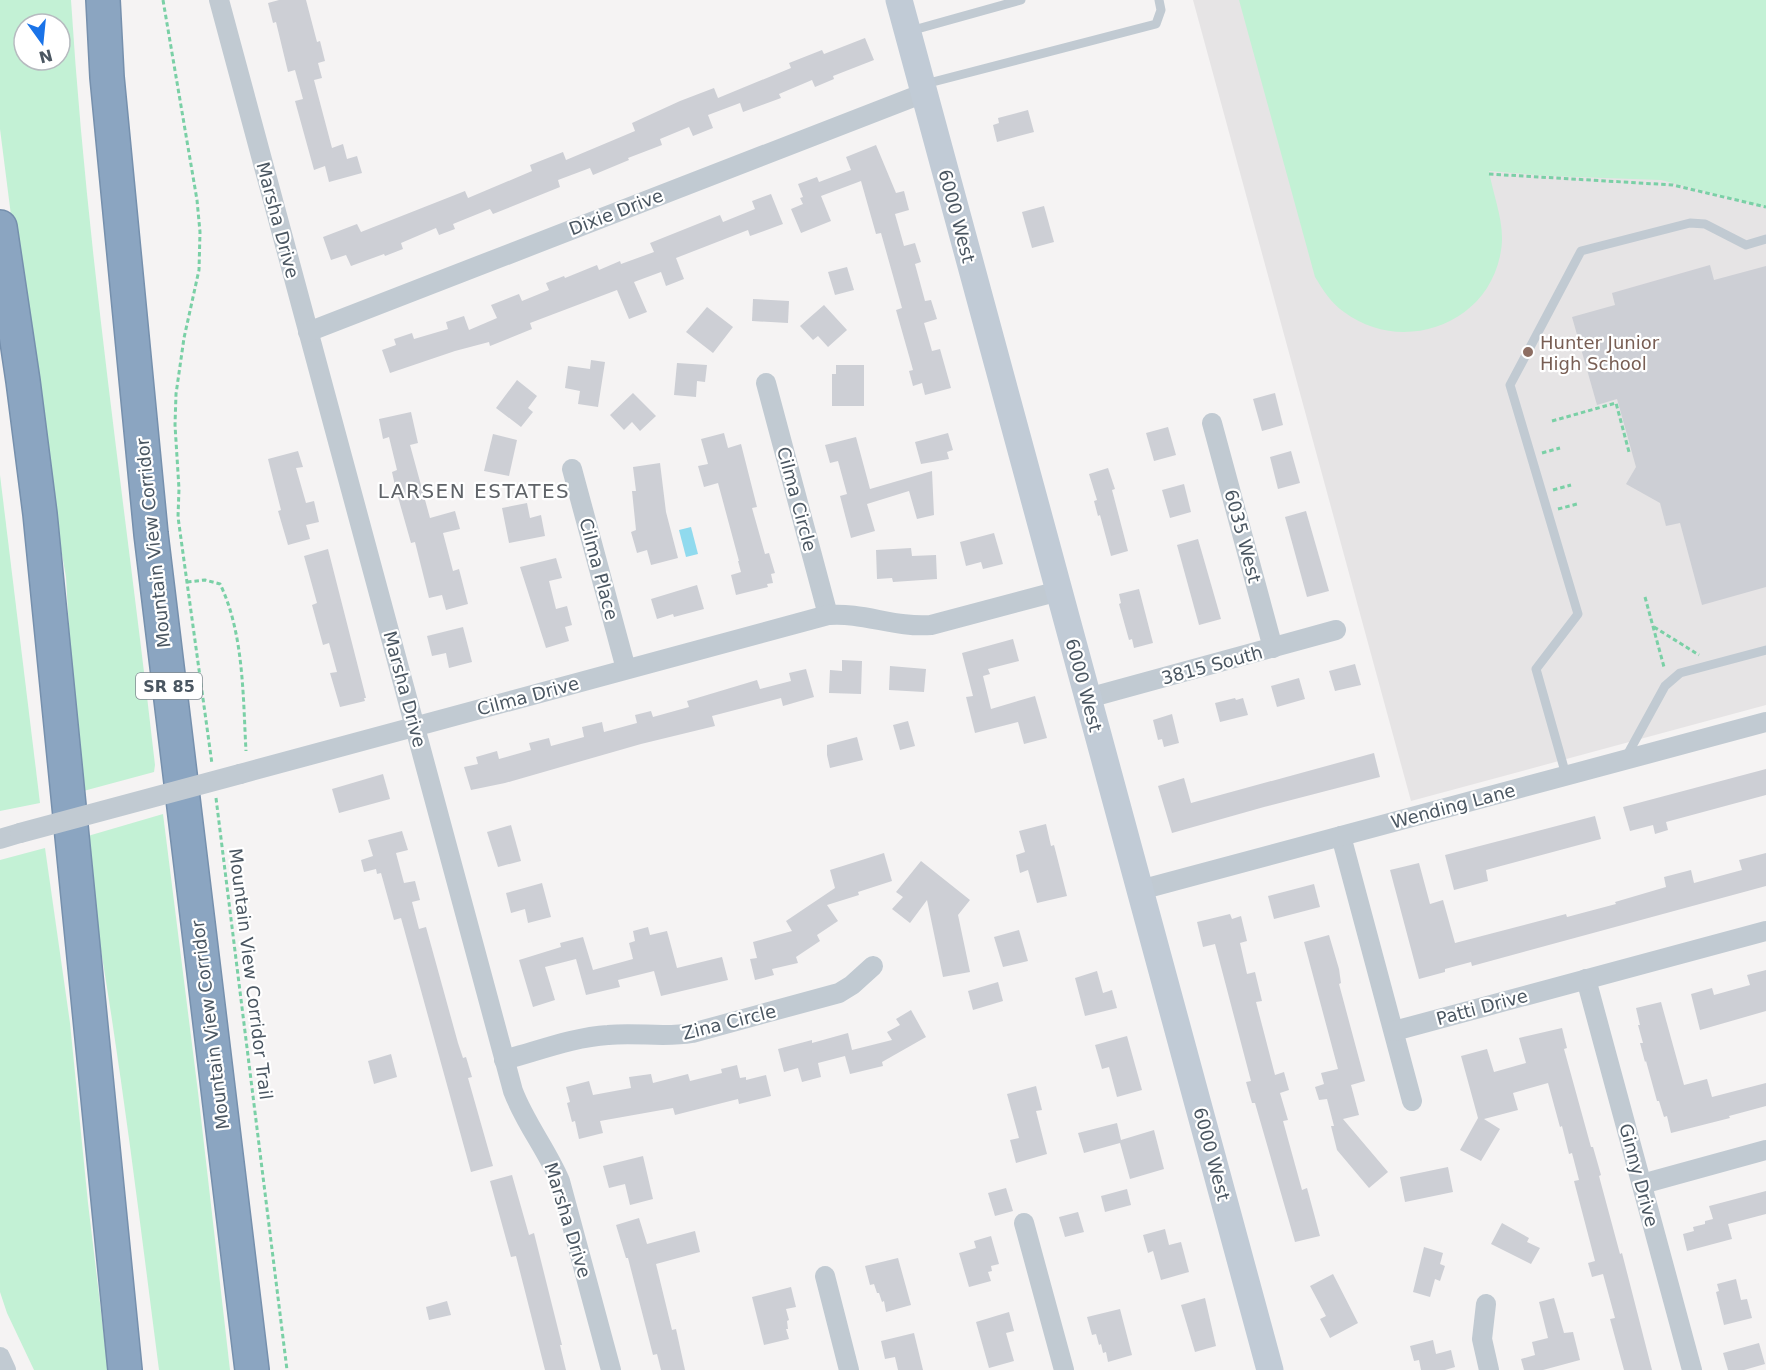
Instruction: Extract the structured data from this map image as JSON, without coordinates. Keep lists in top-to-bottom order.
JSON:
{
  "streets": {
    "highway": ["Mountain View Corridor", "SR 85"],
    "street": [
      "Dixie Drive",
      "6000 West",
      "Marsha Drive",
      "Cilma Circle",
      "6035 West",
      "Cilma Place",
      "3815 South",
      "Cilma Drive",
      "Wending Lane",
      "Patti Drive",
      "Zina Circle",
      "Ginny Drive"
    ],
    "path": ["Mountain View Corridor Trail"]
  },
  "crossings": [
    ["Dixie Drive", "6000 West"],
    ["Dixie Drive", "Marsha Drive"],
    ["6000 West", "3815 South"],
    ["6000 West", "Cilma Drive"],
    ["6000 West", "Wending Lane"],
    ["Marsha Drive", "Cilma Drive"],
    ["Marsha Drive", "Zina Circle"],
    ["Cilma Circle", "Cilma Drive"],
    ["6035 West", "3815 South"],
    ["Cilma Place", "Cilma Drive"],
    ["Patti Drive", "Ginny Drive"]
  ],
  "districts": ["LARSEN ESTATES"],
  "places": ["Hunter Junior High School"],
  "north": "bottom"
}
